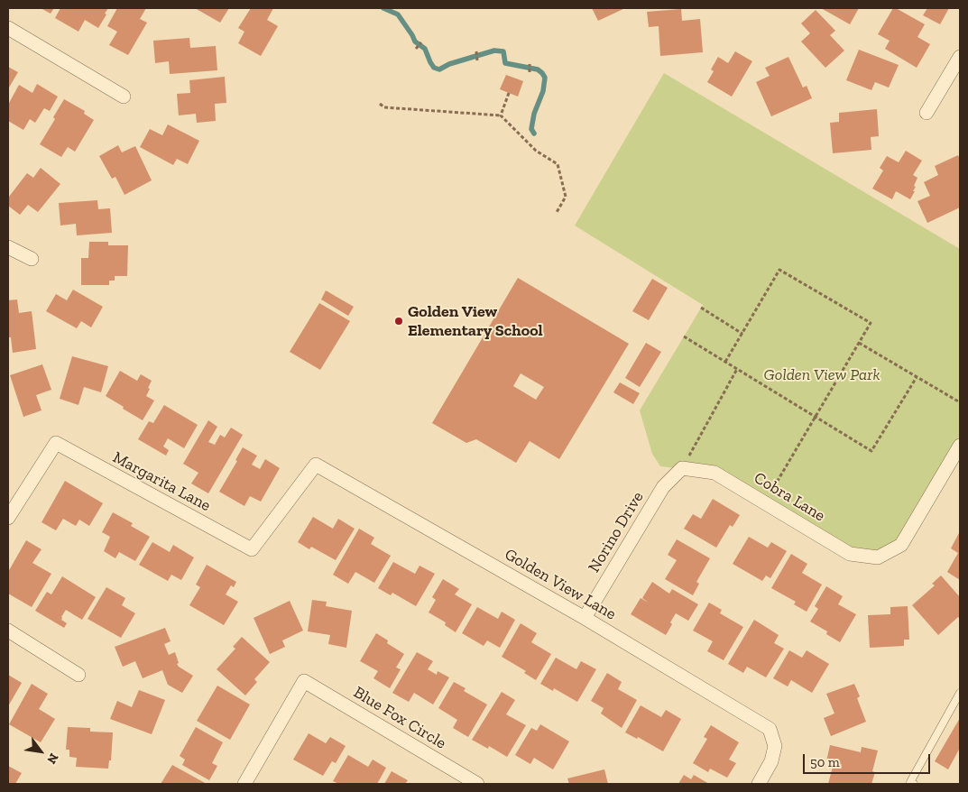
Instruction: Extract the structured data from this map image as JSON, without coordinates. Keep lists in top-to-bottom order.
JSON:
{
  "streets": {
    "street": [
      "Margarita Lane",
      "Cobra Lane",
      "Norino Drive",
      "Golden View Lane",
      "Blue Fox Circle"
    ]
  },
  "crossings": [
    ["Margarita Lane", "Golden View Lane"],
    ["Cobra Lane", "Norino Drive"],
    ["Norino Drive", "Golden View Lane"]
  ],
  "parks": ["Golden View Park"],
  "places": ["Golden View Elementary School"],
  "scale_bar": "50 m",
  "north": "bottom right"
}
